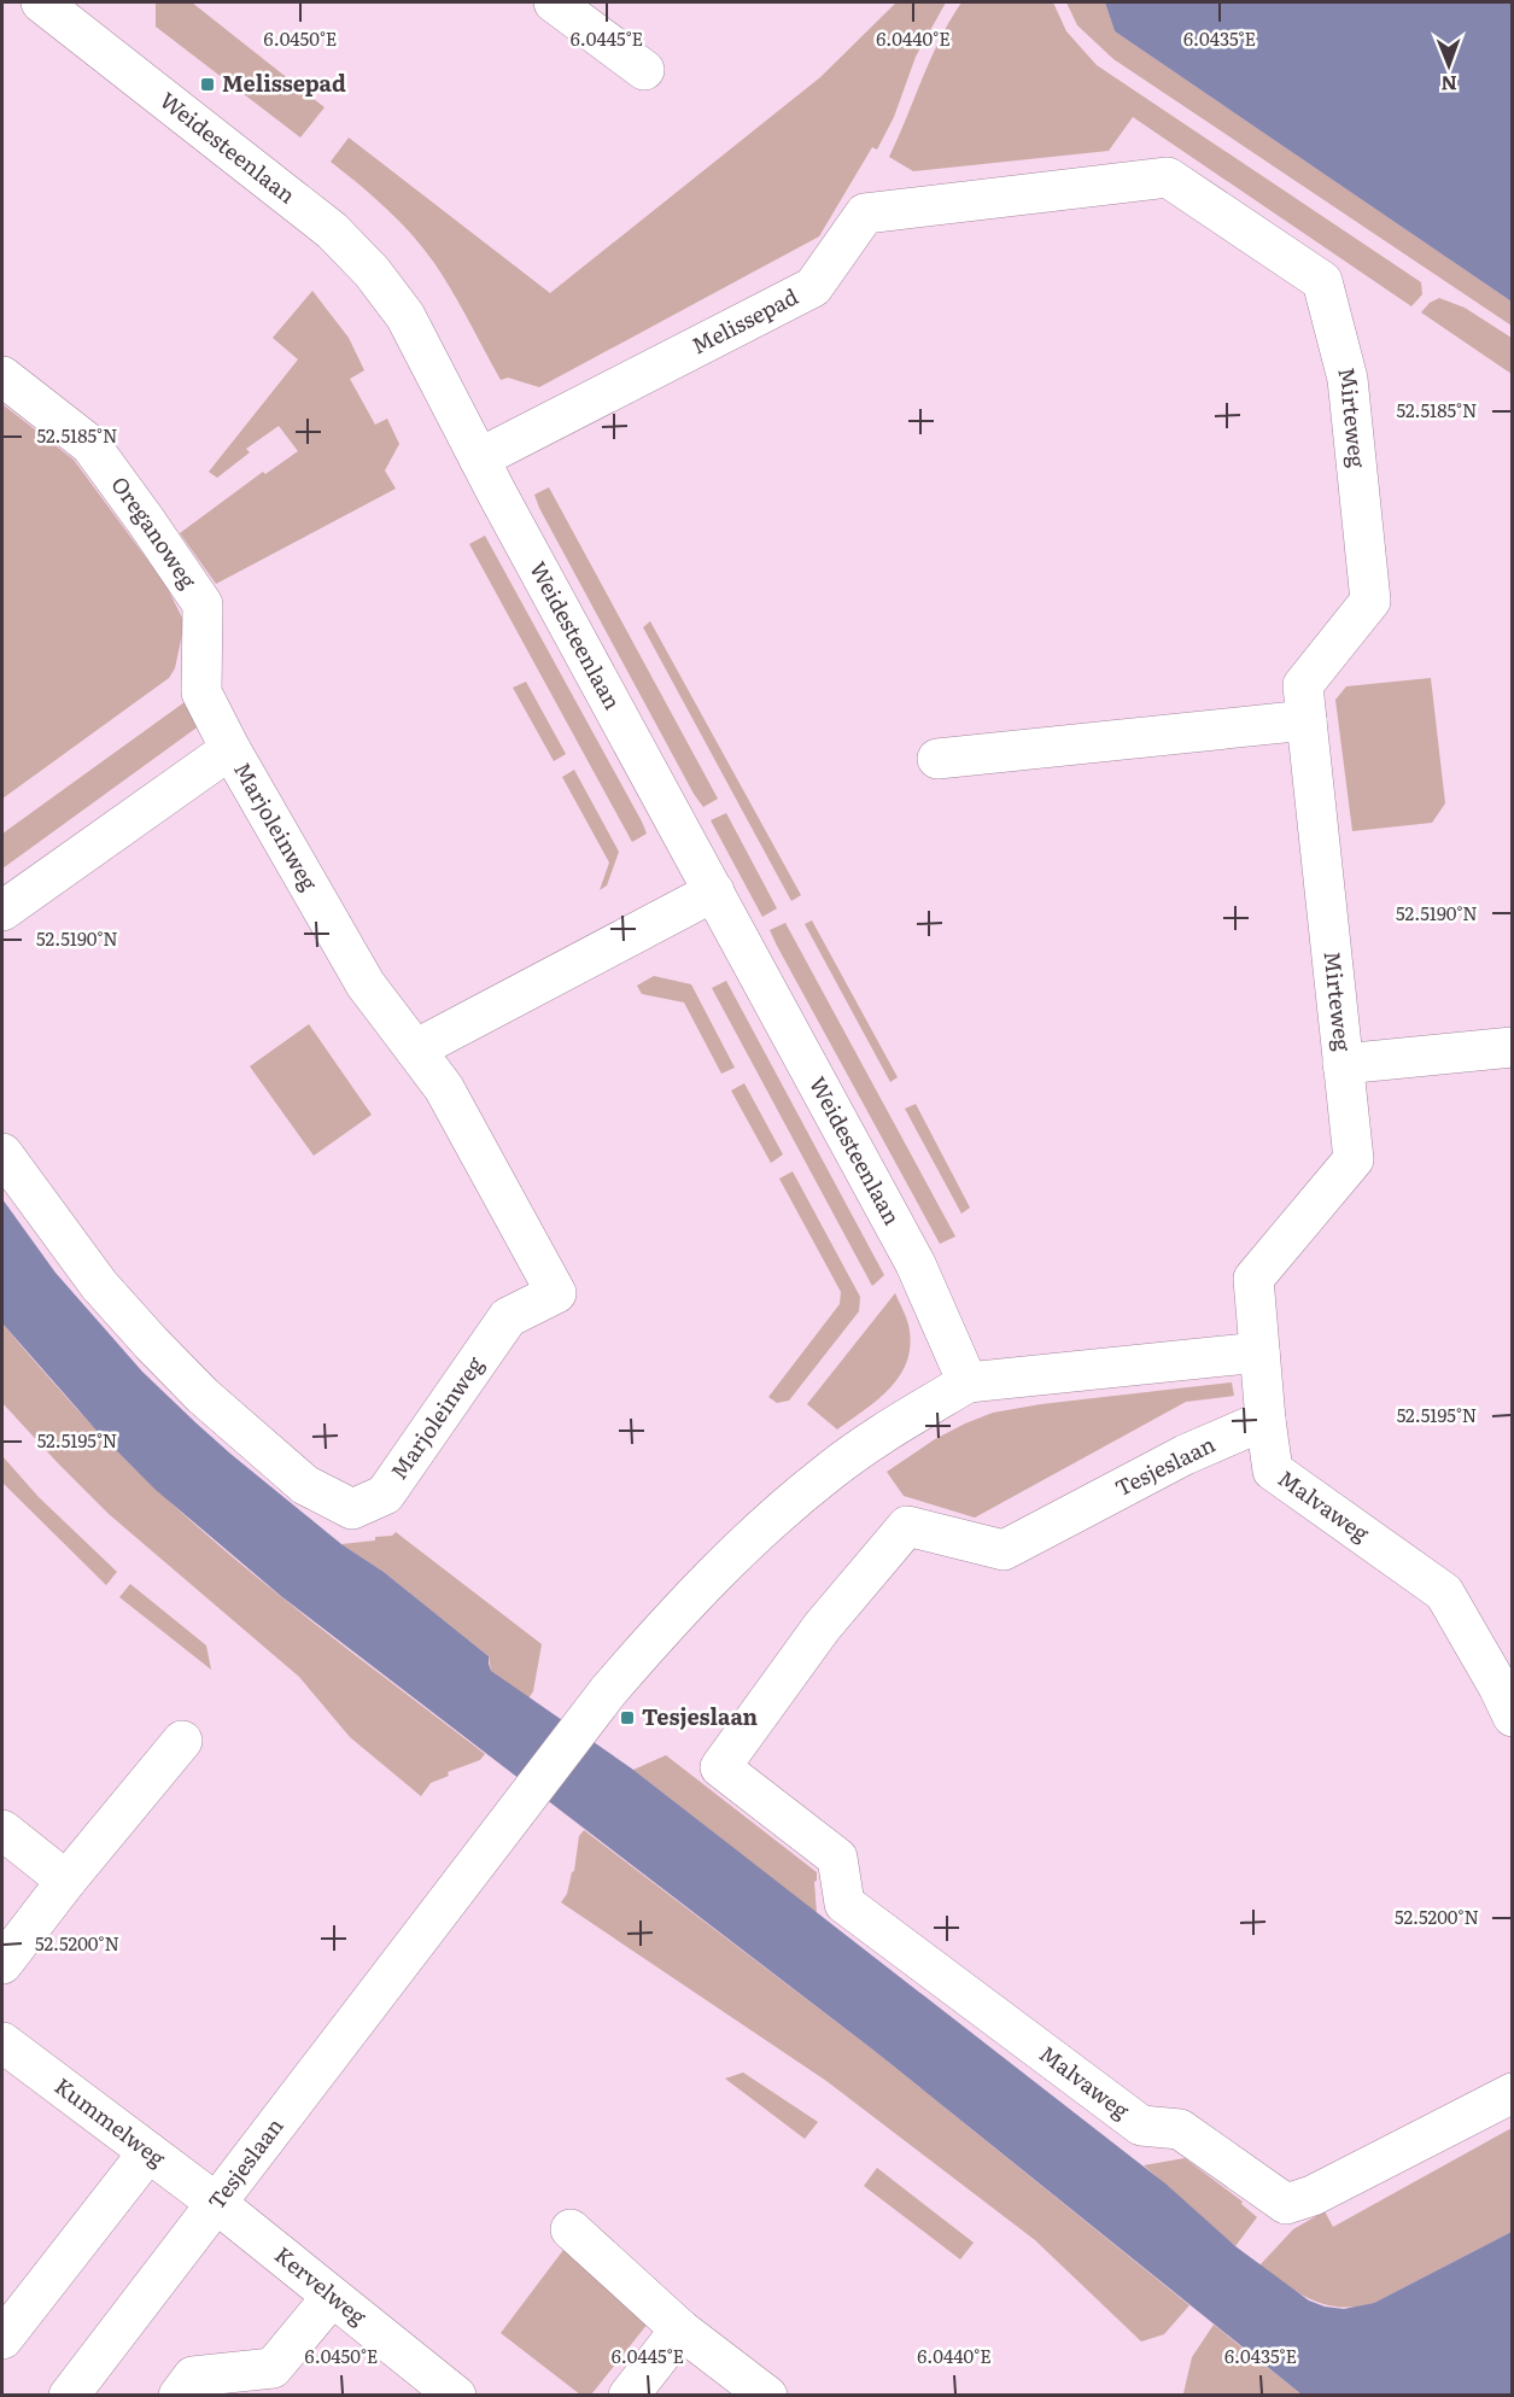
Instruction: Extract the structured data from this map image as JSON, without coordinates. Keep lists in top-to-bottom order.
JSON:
{
  "streets": {
    "street": [
      "Weidesteenlaan",
      "Melissepad",
      "Mirteweg",
      "Oreganoweg",
      "Marjoleinweg",
      "Tesjeslaan",
      "Malvaweg",
      "Kummelweg",
      "Kervelweg"
    ]
  },
  "crossings": [
    ["Weidesteenlaan", "Melissepad"],
    ["Weidesteenlaan", "Tesjeslaan"],
    ["Melissepad", "Mirteweg"],
    ["Mirteweg", "Malvaweg"],
    ["Oreganoweg", "Marjoleinweg"],
    ["Tesjeslaan", "Malvaweg"],
    ["Tesjeslaan", "Kummelweg"],
    ["Tesjeslaan", "Kervelweg"],
    ["Kummelweg", "Kervelweg"]
  ],
  "places": {
    "transit": ["Melissepad", "Tesjeslaan"]
  },
  "north": "bottom",
  "coordinates": [
    "6.0450°E",
    "6.0445°E",
    "6.0440°E",
    "6.0435°E",
    "52.5185°N",
    "52.5190°N",
    "52.5195°N",
    "52.5200°N"
  ]
}
